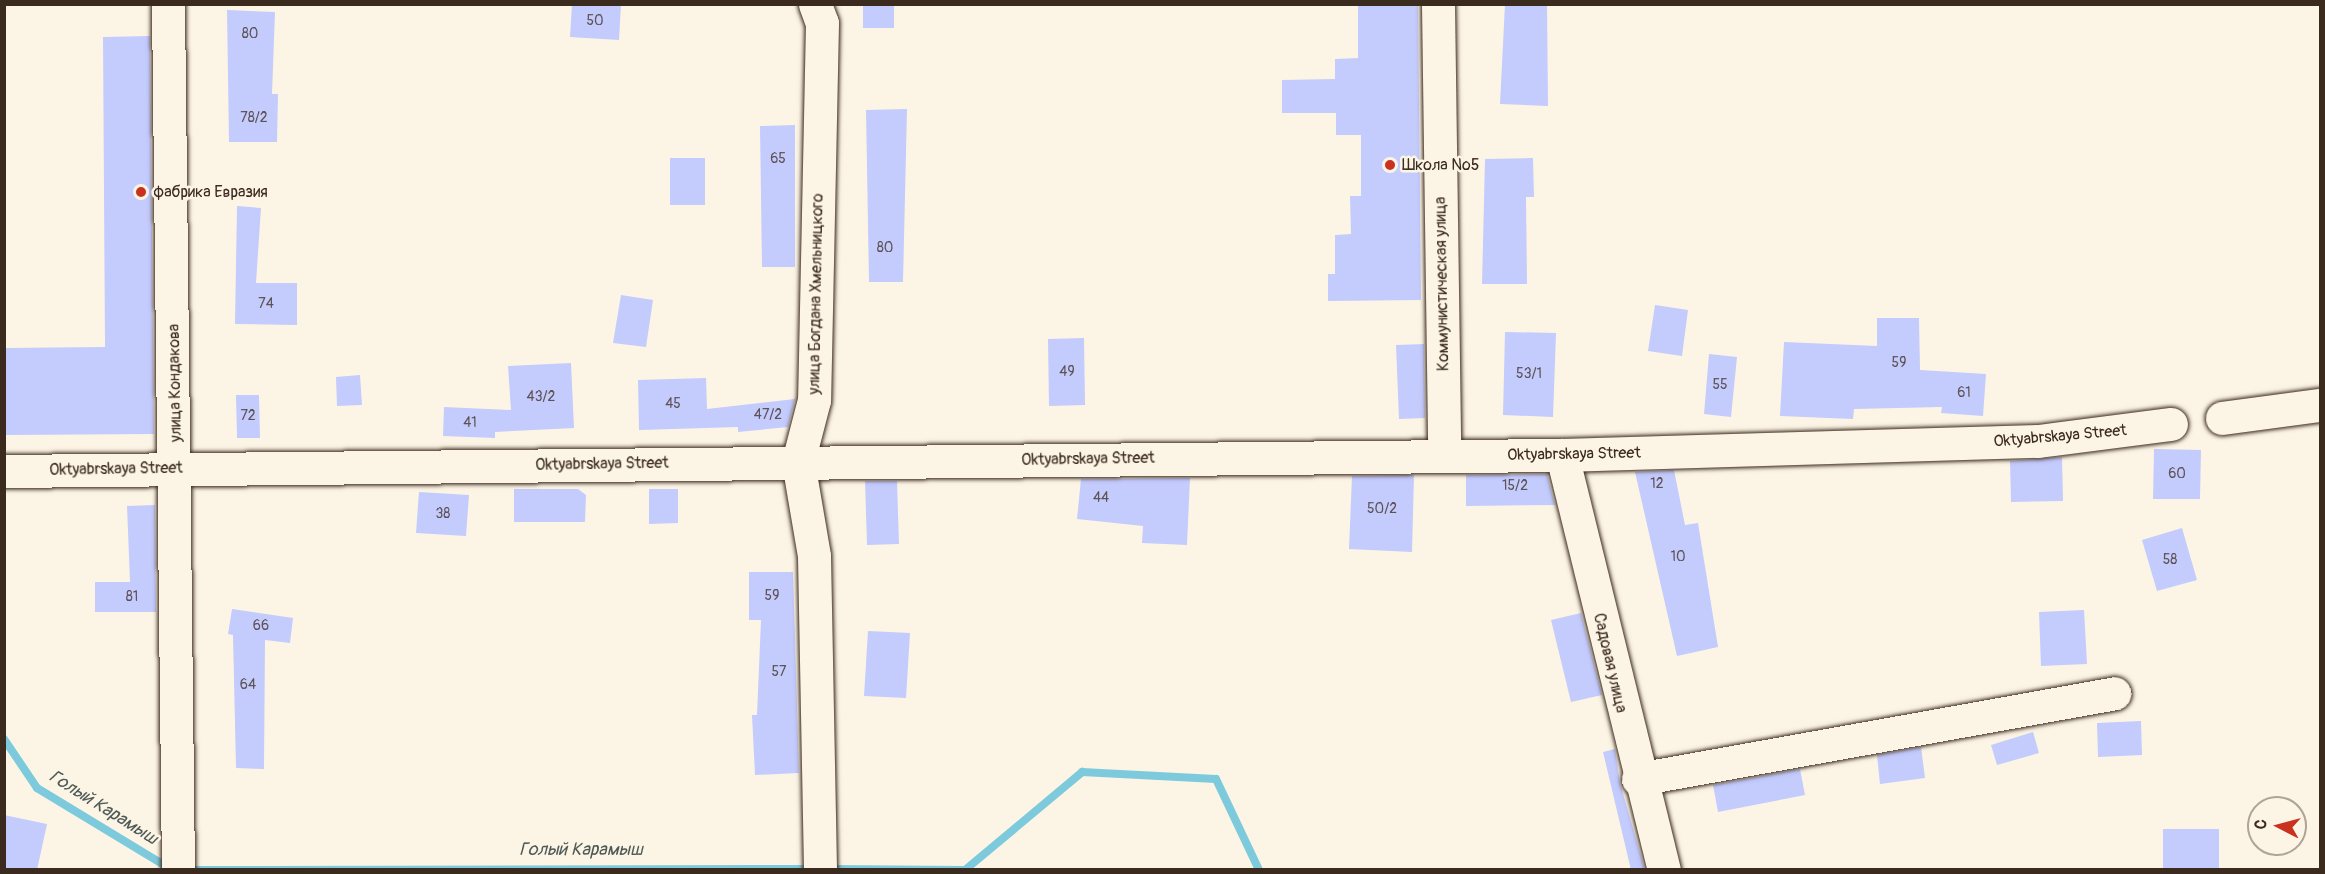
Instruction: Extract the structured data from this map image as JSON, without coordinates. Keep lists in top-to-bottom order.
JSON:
{
  "streets": {
    "street": [
      "Коммунистическая улица",
      "улица Богдана Хмельницкого",
      "улица Кондакова",
      "Oktyabrskaya Street",
      "Садовая улица"
    ]
  },
  "crossings": [
    ["Коммунистическая улица", "Oktyabrskaya Street"],
    ["улица Богдана Хмельницкого", "Oktyabrskaya Street"],
    ["улица Кондакова", "Oktyabrskaya Street"],
    ["Oktyabrskaya Street", "Садовая улица"]
  ],
  "water": ["Голый Карамыш"],
  "places": ["Школа №5", "фабрика Евразия"],
  "house_numbers": [
    "50",
    "80",
    "78/2",
    "65",
    "80",
    "74",
    "59",
    "49",
    "53/1",
    "55",
    "61",
    "43/2",
    "45",
    "47/2",
    "72",
    "41",
    "60",
    "12",
    "15/2",
    "44",
    "50/2",
    "38",
    "10",
    "58",
    "59",
    "81",
    "66",
    "57",
    "64"
  ],
  "north": "left"
}
